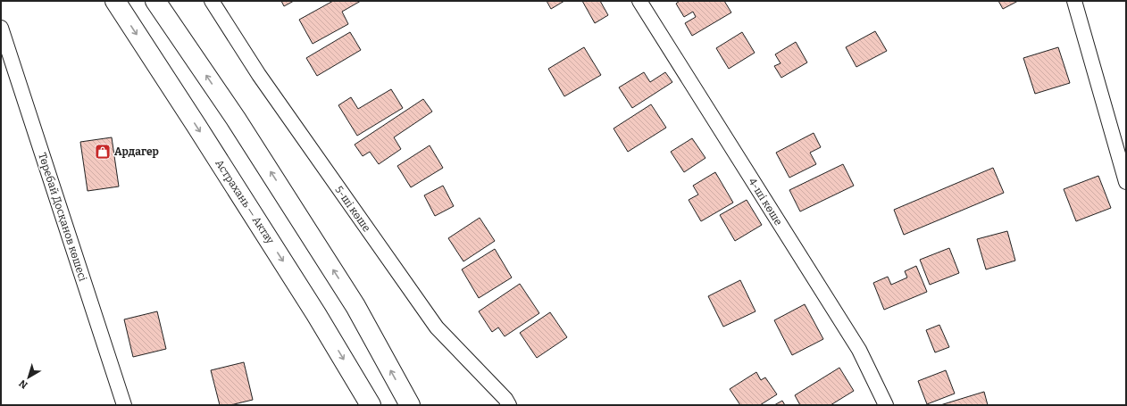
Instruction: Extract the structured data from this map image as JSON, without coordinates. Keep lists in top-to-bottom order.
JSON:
{
  "streets": {
    "highway": ["Астрахань — Актау"],
    "street": ["4-шi көше", "5-шi көше", "Төребай Досқанов көшесі"]
  },
  "places": {
    "shop": ["Ардагер"]
  },
  "north": "bottom left"
}
